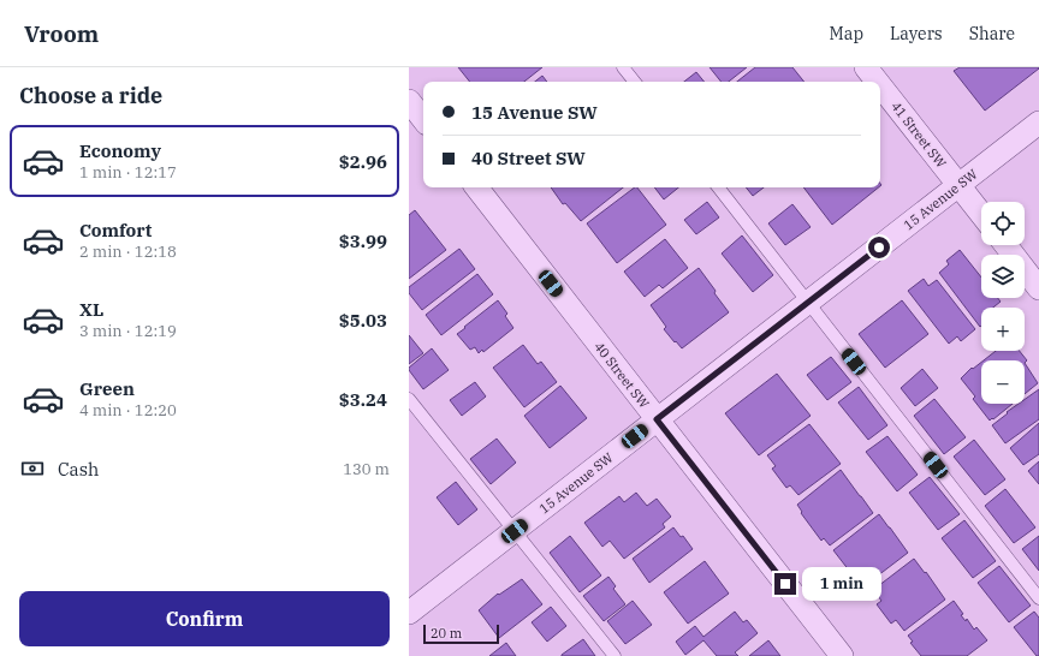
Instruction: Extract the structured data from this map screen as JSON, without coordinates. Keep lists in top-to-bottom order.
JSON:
{
  "streets": {
    "street": ["41 Street SW", "15 Avenue SW", "40 Street SW"]
  },
  "crossings": [
    ["41 Street SW", "15 Avenue SW"],
    ["15 Avenue SW", "40 Street SW"]
  ],
  "scale_bar": "20 m",
  "page": {
    "header": "Vroom",
    "nav": ["Map", "Layers", "Share"],
    "heading": "Choose a ride",
    "banner": ["15 Avenue SW", "40 Street SW"],
    "list": [
      {
        "name": "Economy",
        "note": "1 min · 12:17",
        "value": "$2.96"
      },
      {
        "name": "Comfort",
        "note": "2 min · 12:18",
        "value": "$3.99"
      },
      {
        "name": "XL",
        "note": "3 min · 12:19",
        "value": "$5.03"
      },
      {
        "name": "Green",
        "note": "4 min · 12:20",
        "value": "$3.24"
      }
    ],
    "map_buttons": ["+", "−"],
    "pay": ["Cash", "130 m"],
    "bubble": "1 min",
    "buttons": "Confirm",
    "scale": "20 m"
  }
}
